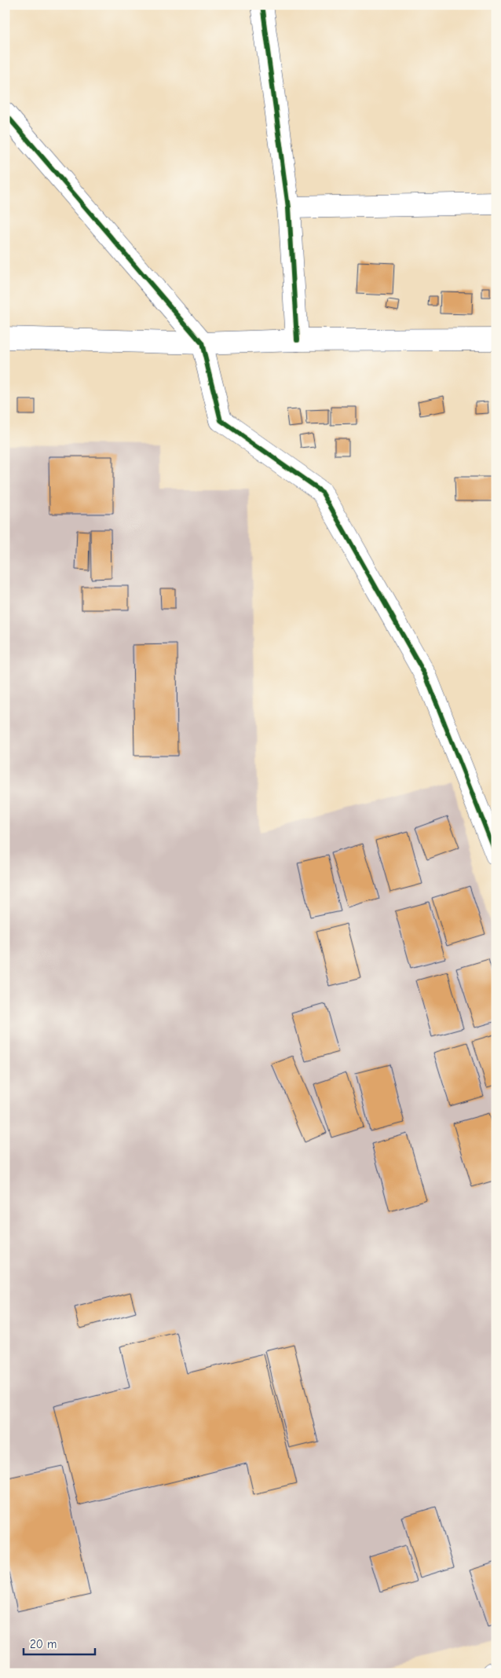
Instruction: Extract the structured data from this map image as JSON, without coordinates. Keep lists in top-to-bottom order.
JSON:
{
  "scale_bar": "20 m"
}
